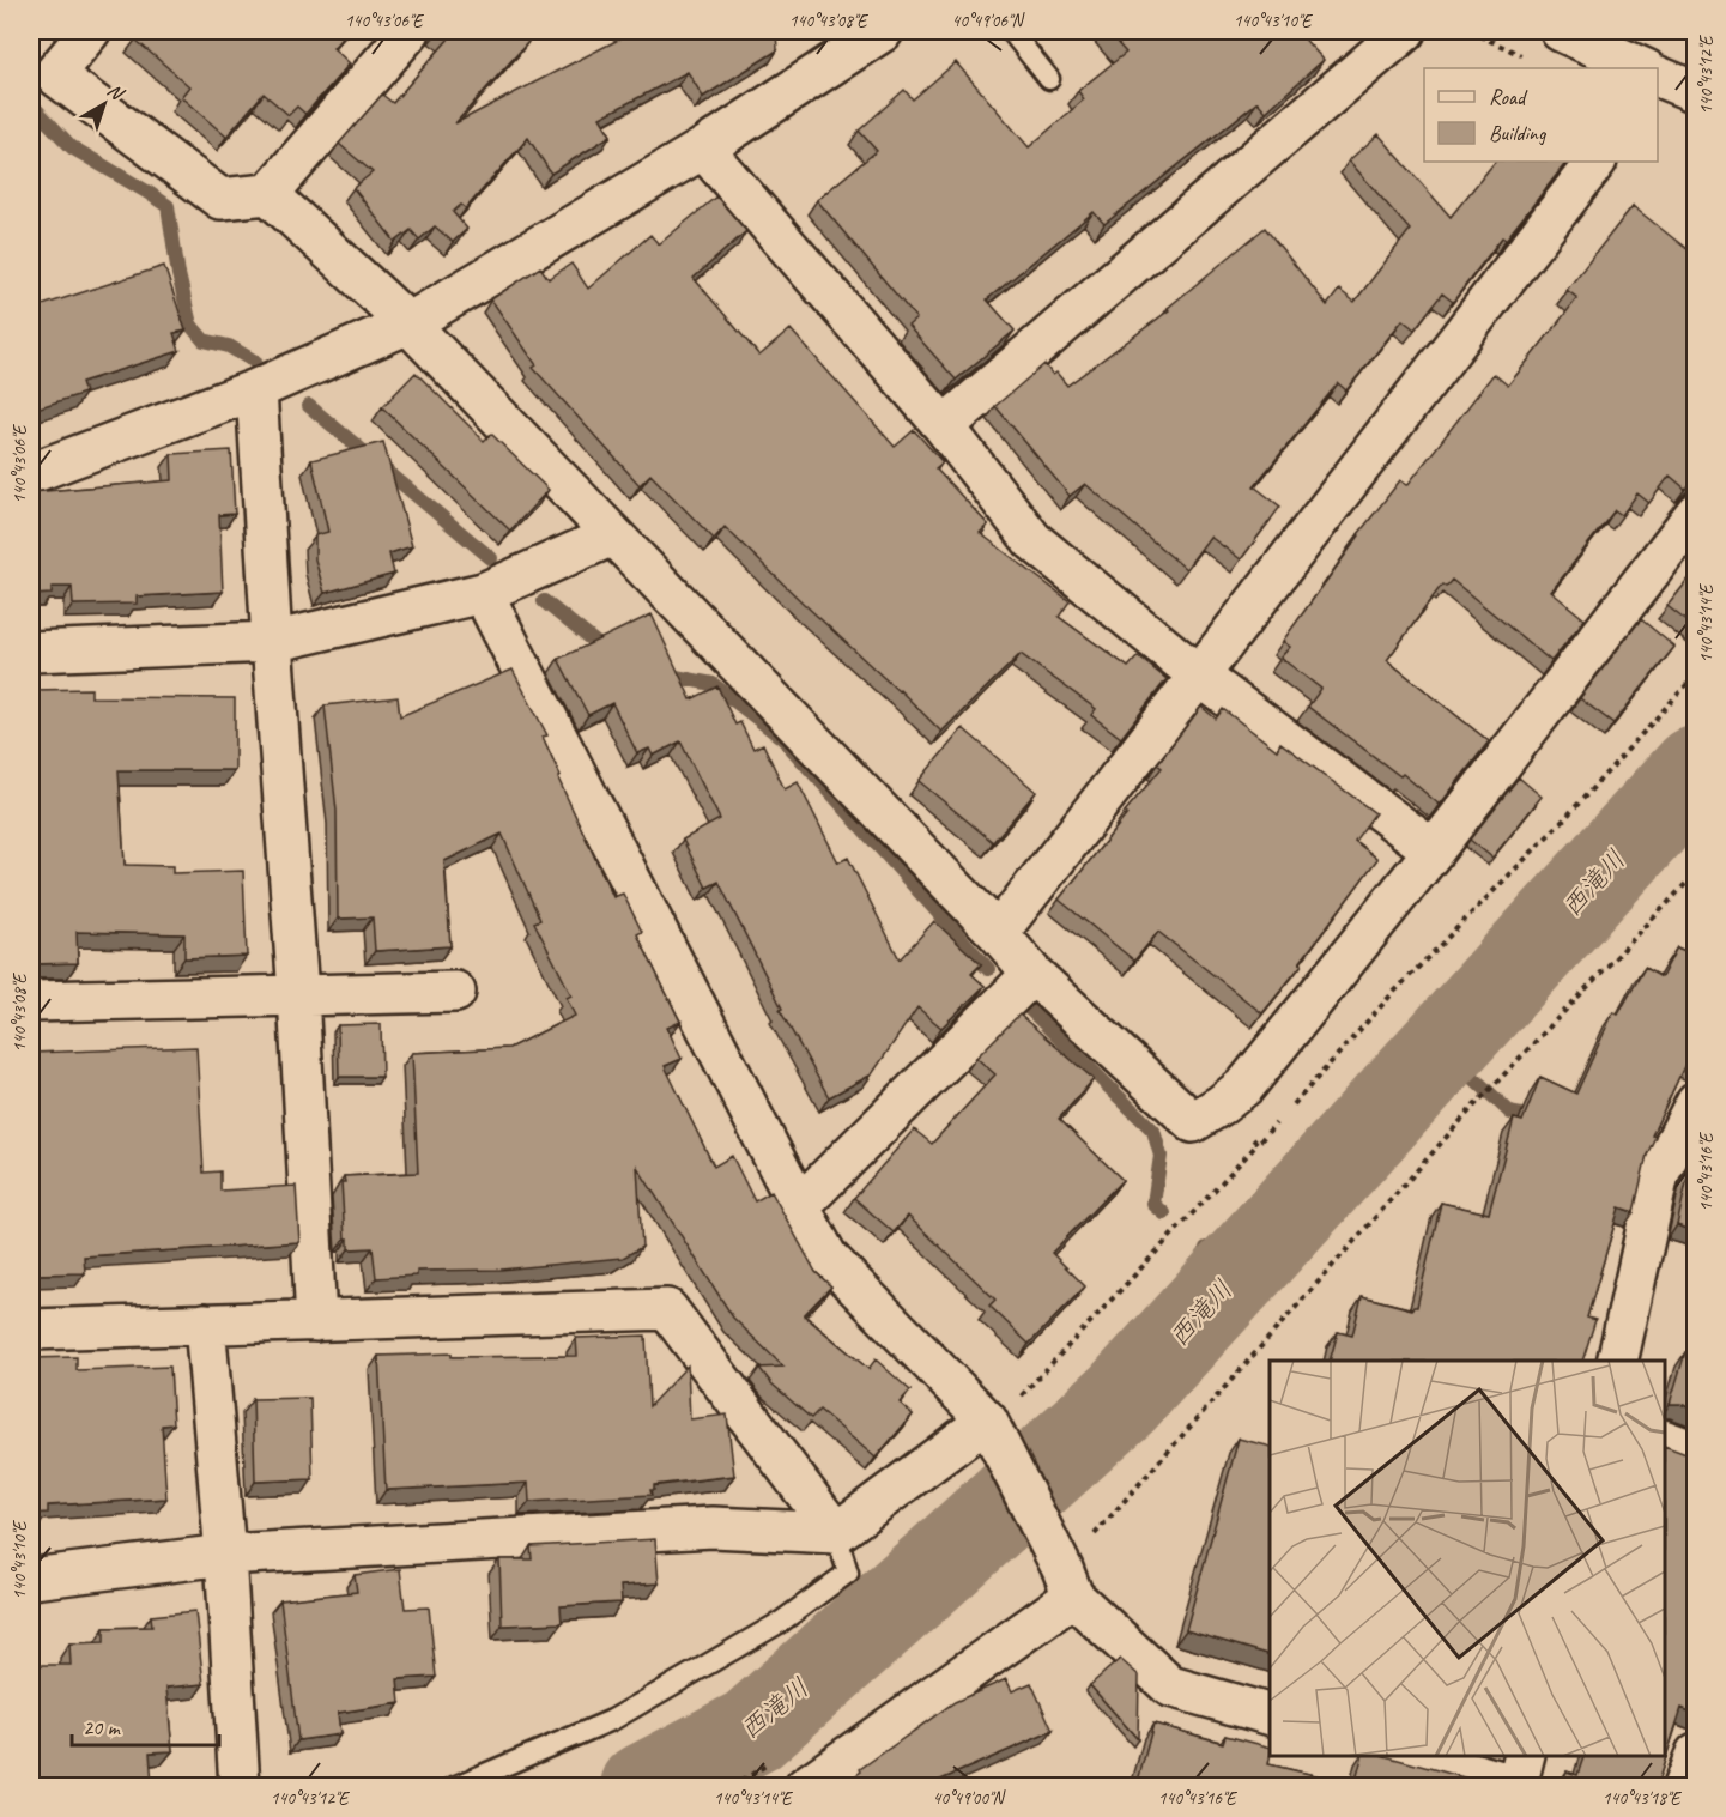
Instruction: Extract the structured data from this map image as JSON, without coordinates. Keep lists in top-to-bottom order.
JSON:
{
  "water": ["西滝川"],
  "legend": ["Road", "Building"],
  "scale_bar": "20 m",
  "north": "top right",
  "coordinates": [
    "140°43'06\"E",
    "140°43'08\"E",
    "40°49'06\"N",
    "140°43'10\"E",
    "140°43'12\"E",
    "140°43'14\"E",
    "140°43'16\"E",
    "40°49'00\"N",
    "140°43'18\"E"
  ]
}
